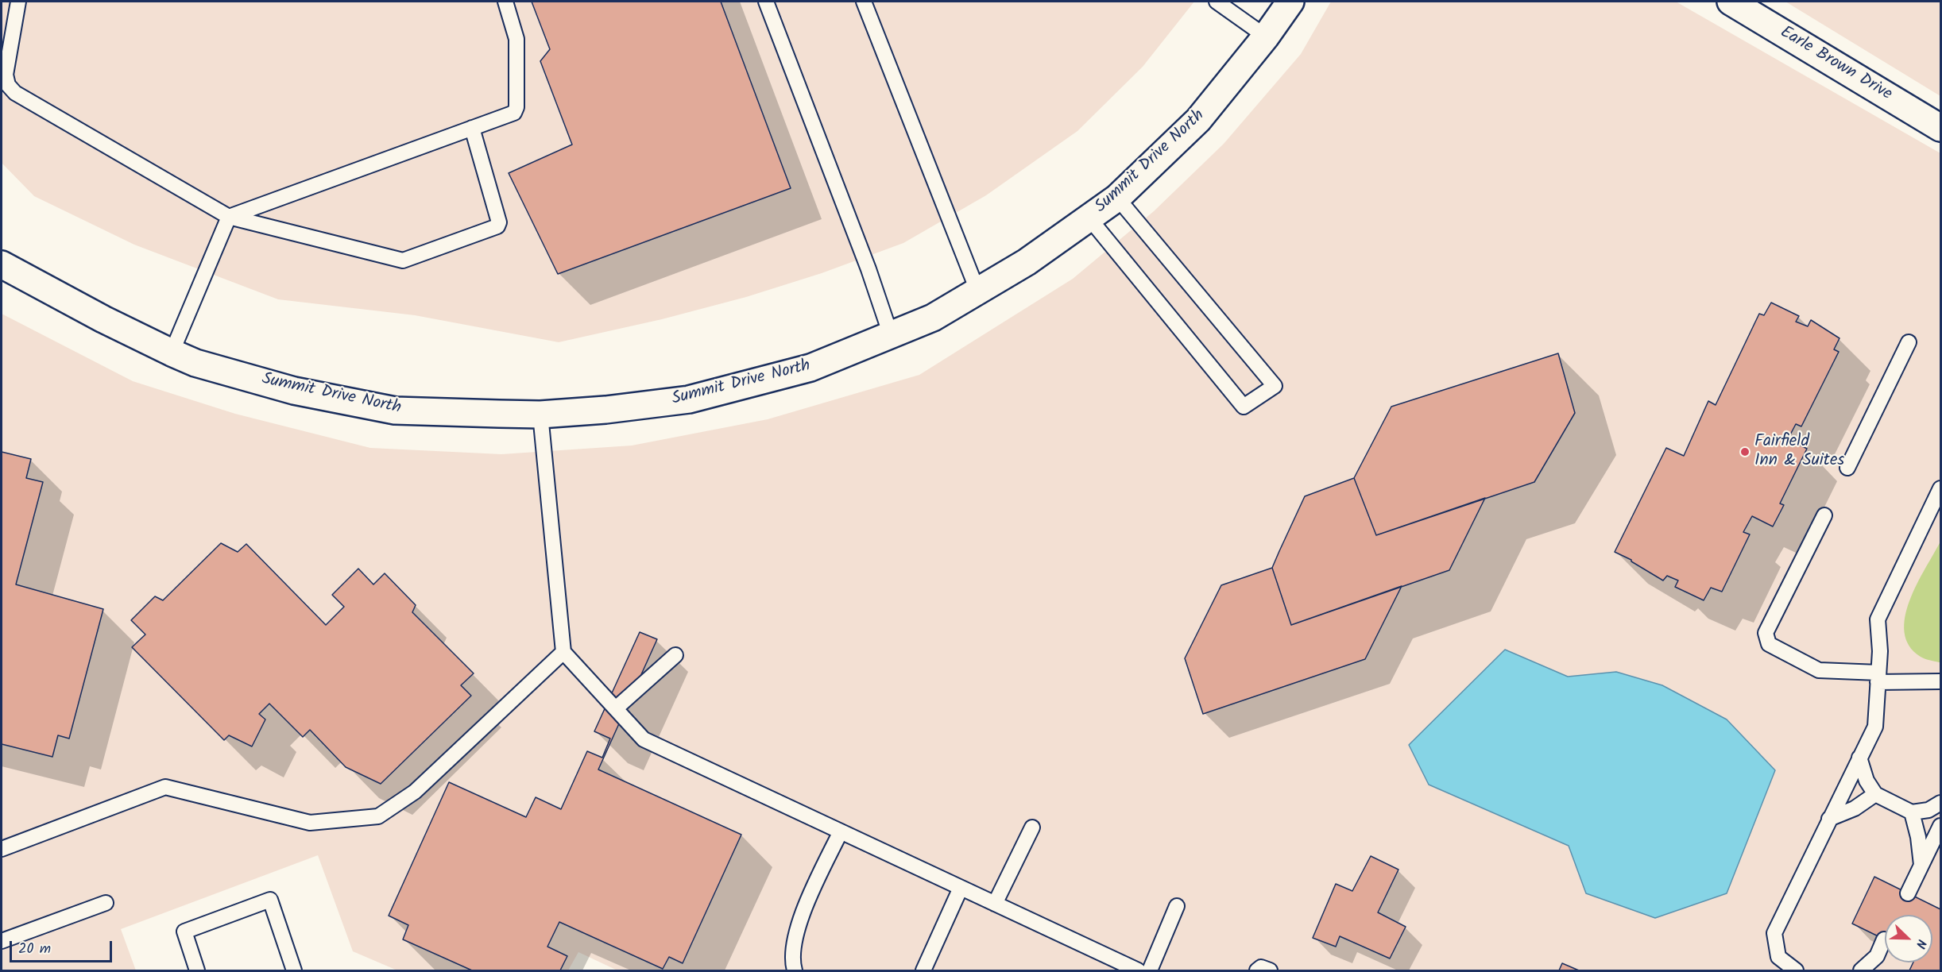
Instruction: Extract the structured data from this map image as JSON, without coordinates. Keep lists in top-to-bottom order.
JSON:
{
  "streets": {
    "street": ["Earle Brown Drive", "Summit Drive North"]
  },
  "places": ["Fairfield Inn & Suites"],
  "scale_bar": "20 m",
  "north": "bottom right"
}
